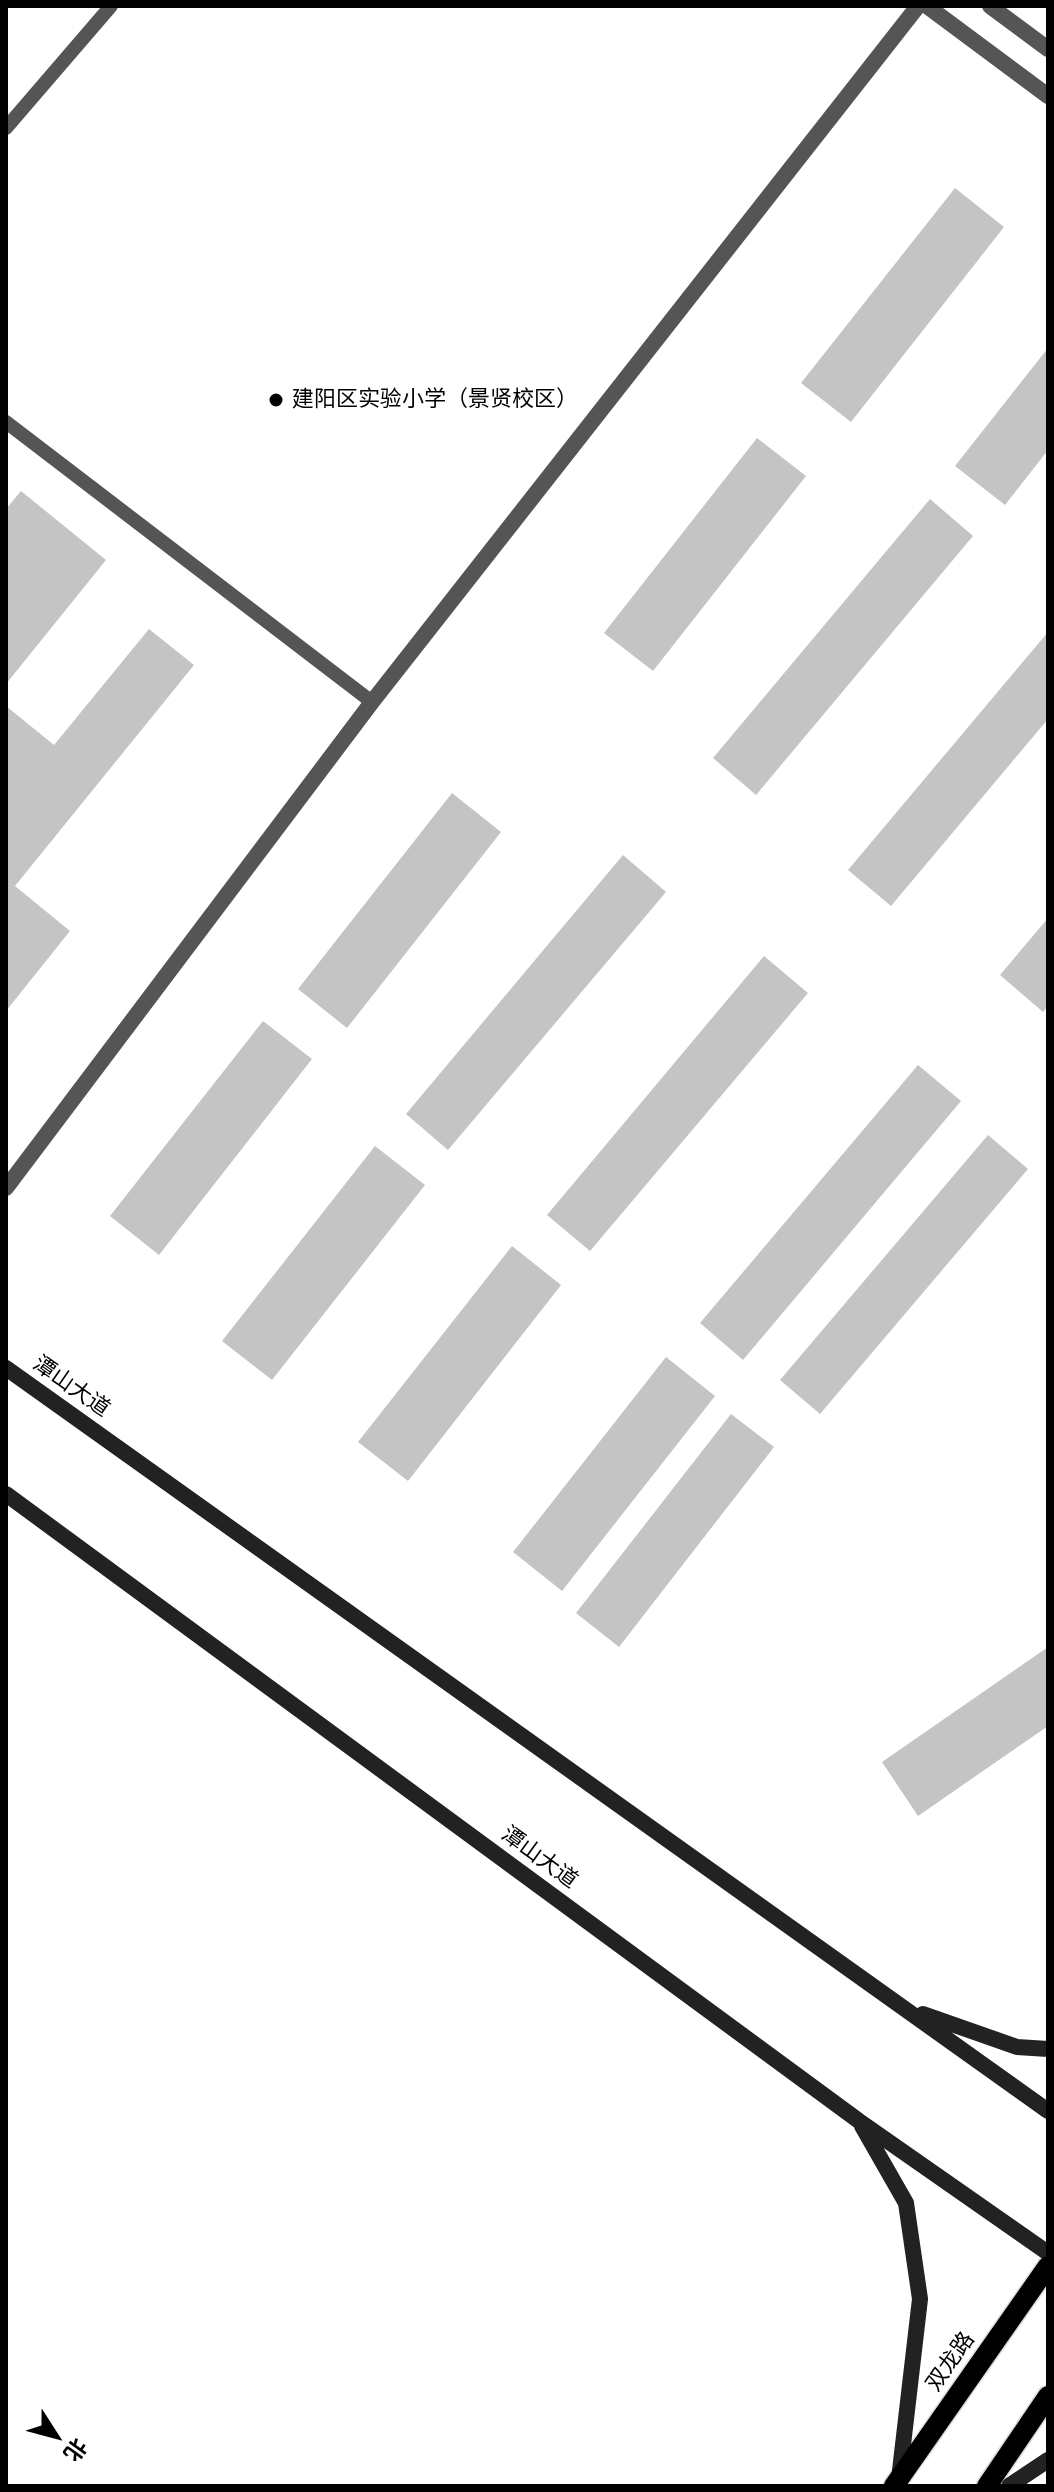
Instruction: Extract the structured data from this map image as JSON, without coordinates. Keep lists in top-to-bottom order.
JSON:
{
  "streets": {
    "main road": ["潭山大道", "双龙路"]
  },
  "places": ["建阳区实验小学（景贤校区）"],
  "north": "bottom right"
}
